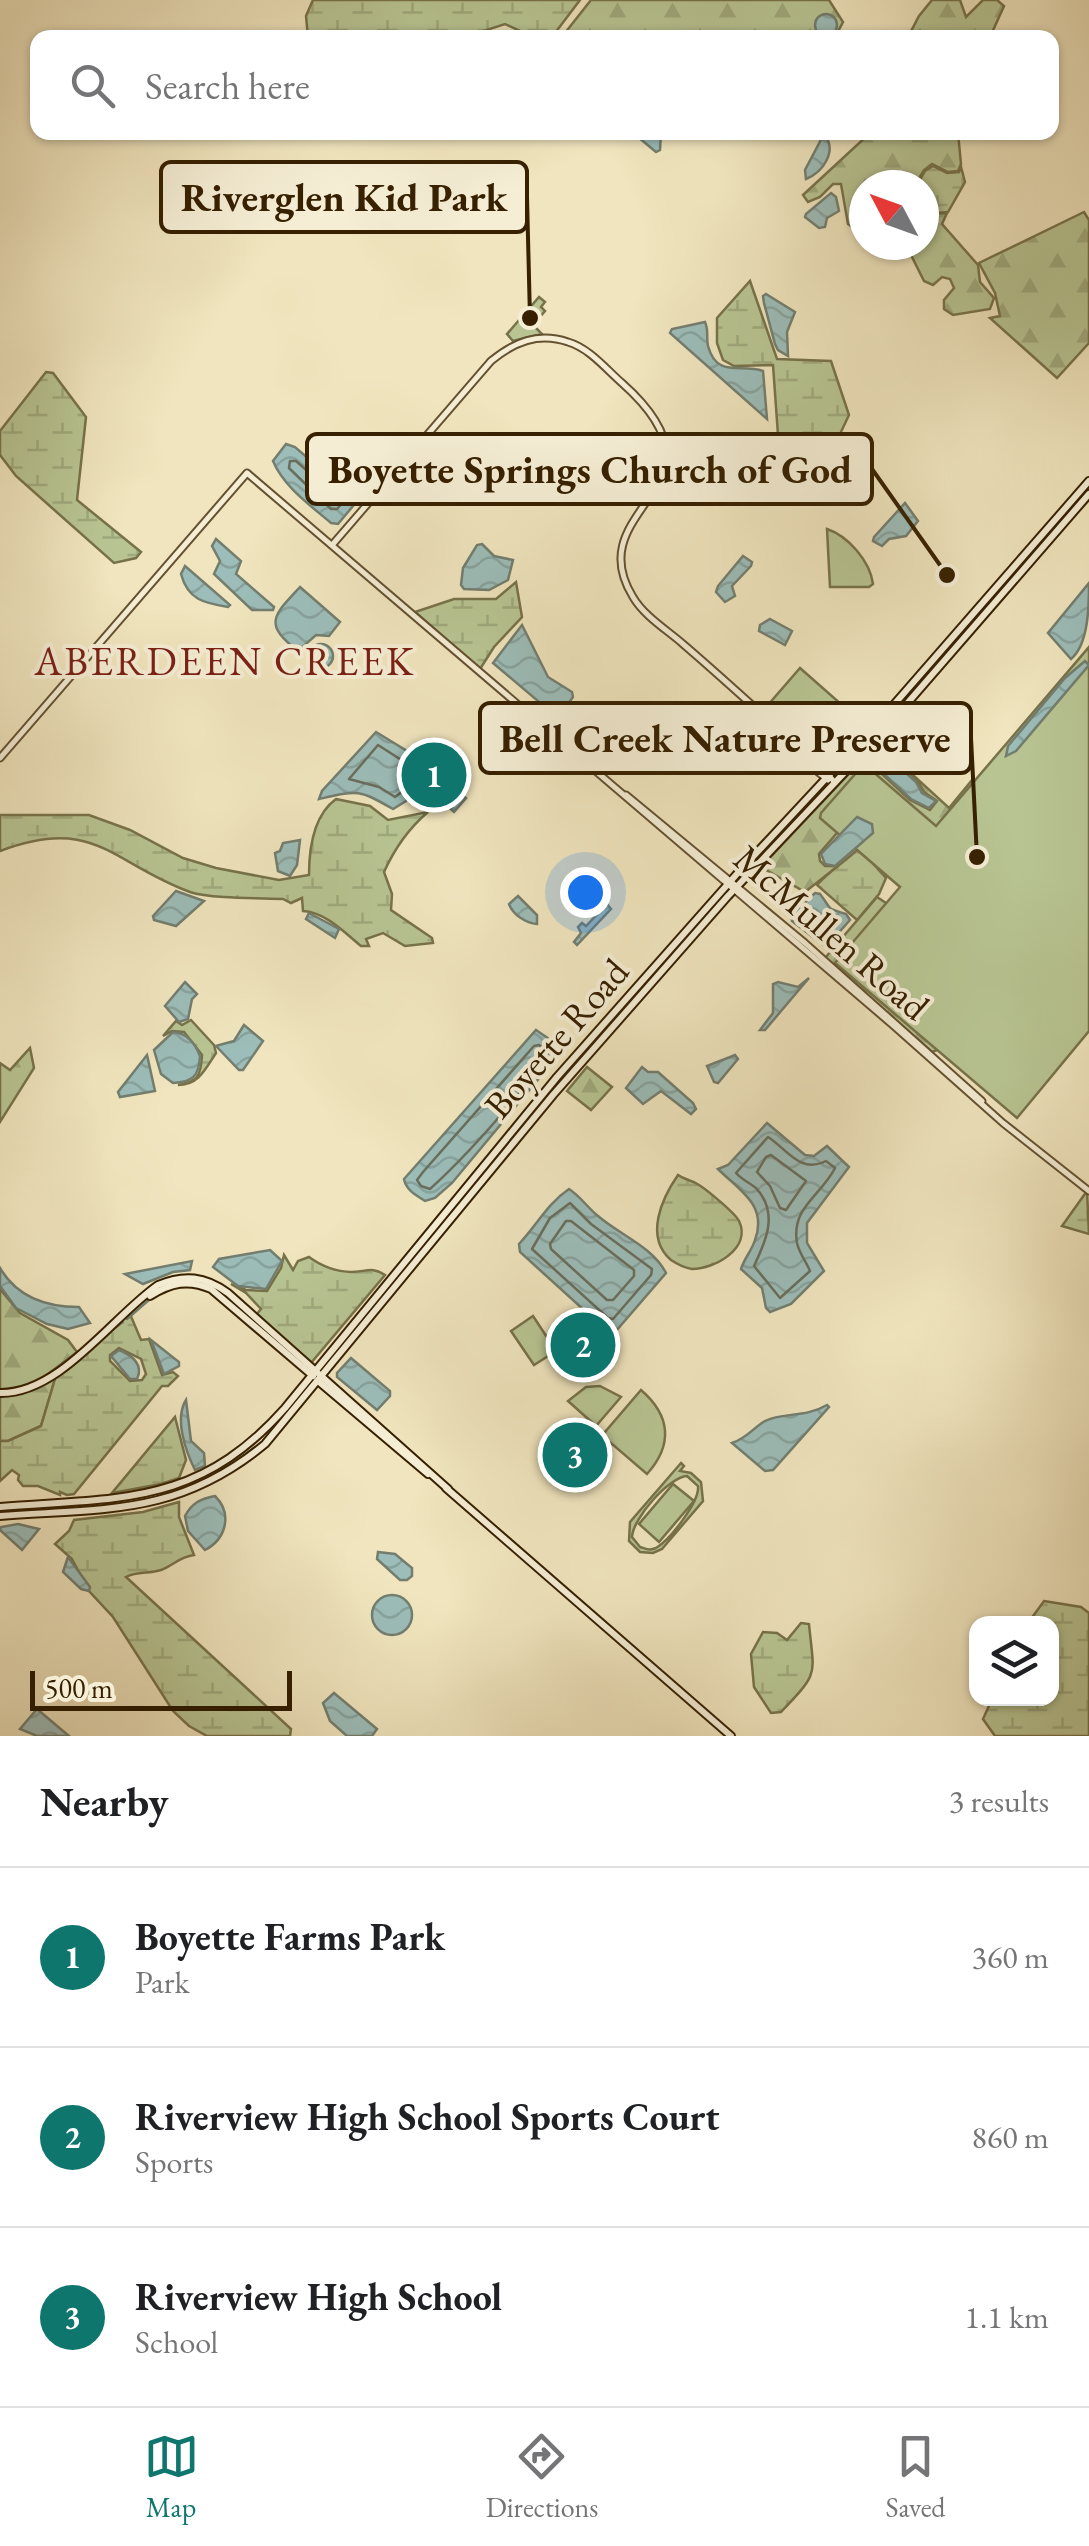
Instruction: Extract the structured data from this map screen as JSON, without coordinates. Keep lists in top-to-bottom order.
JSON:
{
  "streets": {
    "main road": ["Boyette Road"],
    "street": ["McMullen Road"]
  },
  "crossings": [
    ["McMullen Road", "Boyette Road"]
  ],
  "districts": ["ABERDEEN CREEK"],
  "places": ["Riverglen Kid Park", "Boyette Springs Church of God", "Bell Creek Nature Preserve"],
  "scale_bar": "500 m",
  "north": "top left",
  "page": {
    "search": "Search here",
    "pins": ["1", "2", "3"],
    "scale": "500 m",
    "heading": ["Nearby", "3 results"],
    "list": [
      {
        "mark": "1",
        "name": "Boyette Farms Park",
        "note": "Park",
        "value": "360 m"
      },
      {
        "mark": "2",
        "name": "Riverview High School Sports Court",
        "note": "Sports",
        "value": "860 m"
      },
      {
        "mark": "3",
        "name": "Riverview High School",
        "note": "School",
        "value": "1.1 km"
      }
    ],
    "nav": ["Map", "Directions", "Saved"]
  }
}
